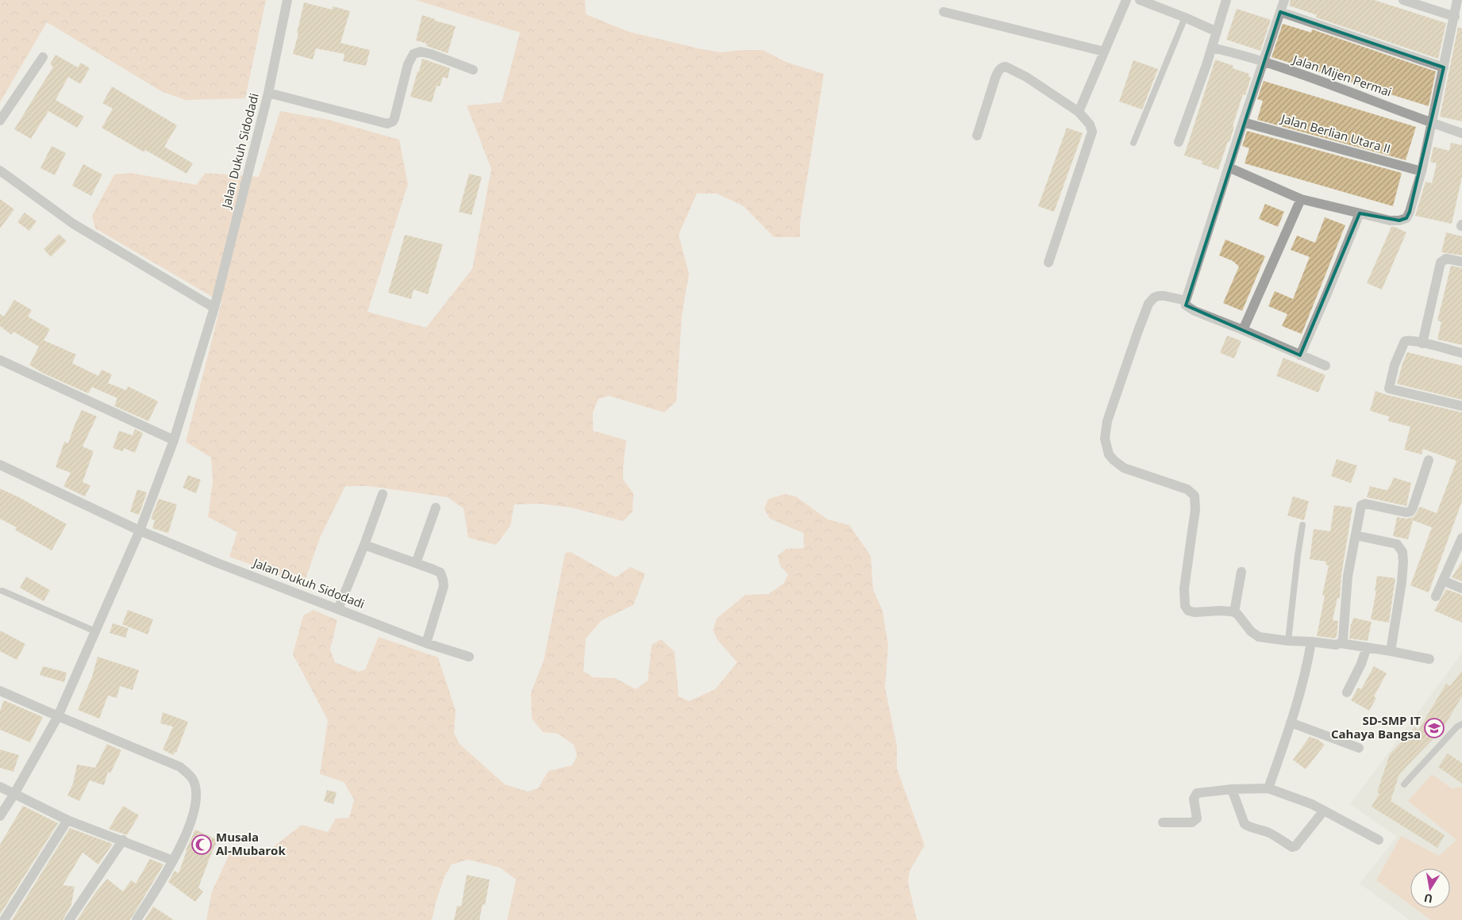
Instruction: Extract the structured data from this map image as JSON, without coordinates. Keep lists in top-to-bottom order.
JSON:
{
  "streets": {
    "street": ["Jalan Mijen Permai", "Jalan Berlian Utara II", "Jalan Dukuh Sidodadi"]
  },
  "places": {
    "school or university": ["SD-SMP IT Cahaya Bangsa"],
    "mosque": ["Musala Al-Mubarok"]
  },
  "north": "bottom"
}
